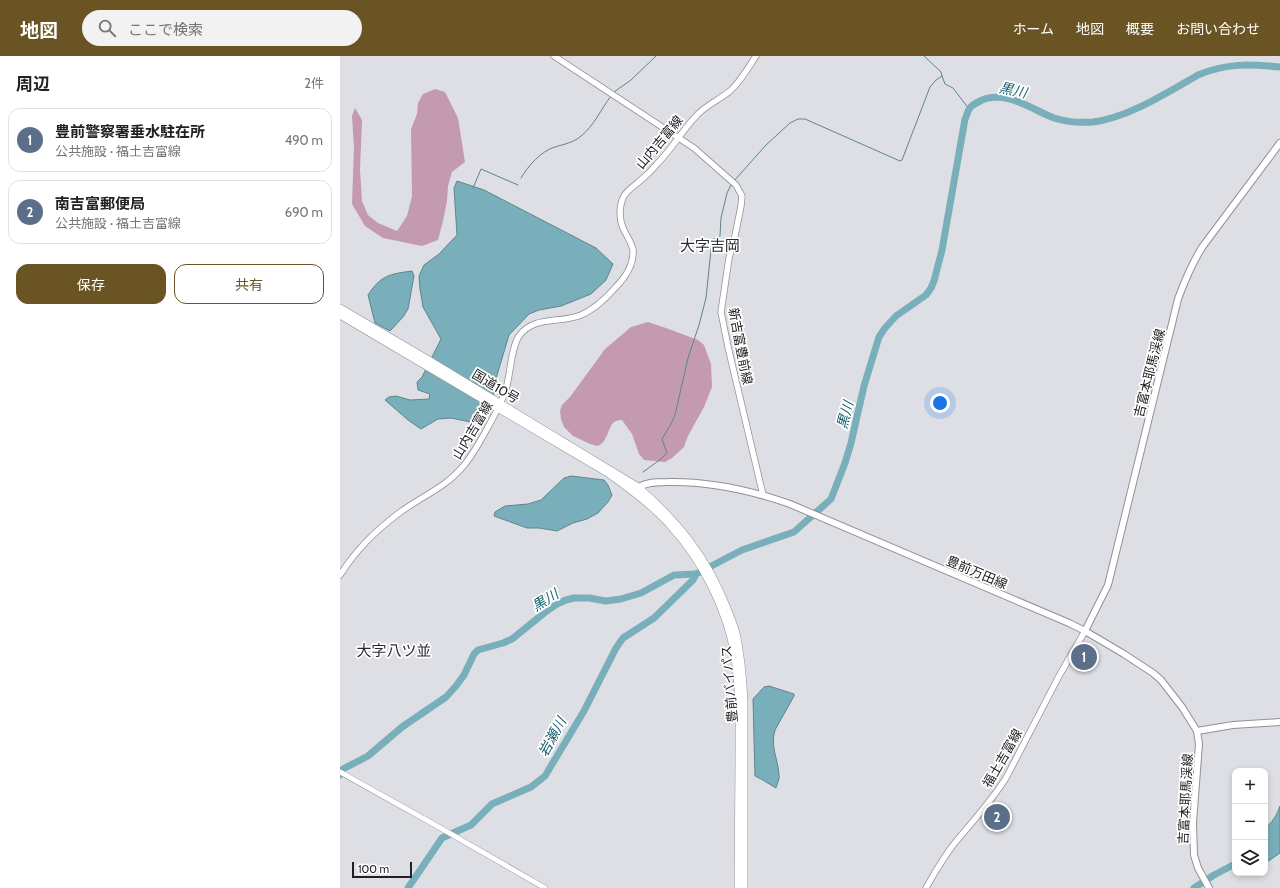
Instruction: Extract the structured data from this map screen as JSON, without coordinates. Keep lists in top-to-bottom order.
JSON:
{
  "streets": {
    "highway": ["国道10号", "豊前バイパス"],
    "main road": [
      "山内吉富線",
      "新吉富豊前線",
      "吉富本耶馬渓線",
      "豊前万田線",
      "福土吉富線"
    ]
  },
  "crossings": [
    ["山内吉富線", "新吉富豊前線"],
    ["山内吉富線", "国道10号"],
    ["新吉富豊前線", "豊前万田線"],
    ["吉富本耶馬渓線", "豊前万田線"],
    ["吉富本耶馬渓線", "福土吉富線"],
    ["国道10号", "豊前万田線"],
    ["国道10号", "豊前バイパス"],
    ["豊前万田線", "豊前バイパス"],
    ["豊前万田線", "福土吉富線"]
  ],
  "districts": ["大字吉岡", "大字八ツ並"],
  "water": ["黒川", "岩瀬川"],
  "scale_bar": "100 m",
  "page": {
    "header": "地図",
    "search": "ここで検索",
    "nav": [
      "ホーム",
      "地図",
      "概要",
      "お問い合わせ"
    ],
    "heading": ["周辺", "2件"],
    "list": [
      {
        "mark": "1",
        "name": "豊前警察署垂水駐在所",
        "note": "公共施設 · 福土吉富線",
        "value": "490 m"
      },
      {
        "mark": "2",
        "name": "南吉富郵便局",
        "note": "公共施設 · 福土吉富線",
        "value": "690 m"
      }
    ],
    "buttons": ["保存", "共有"],
    "pins": ["1", "2"],
    "map_buttons": ["+", "−"],
    "scale": "100 m"
  }
}
